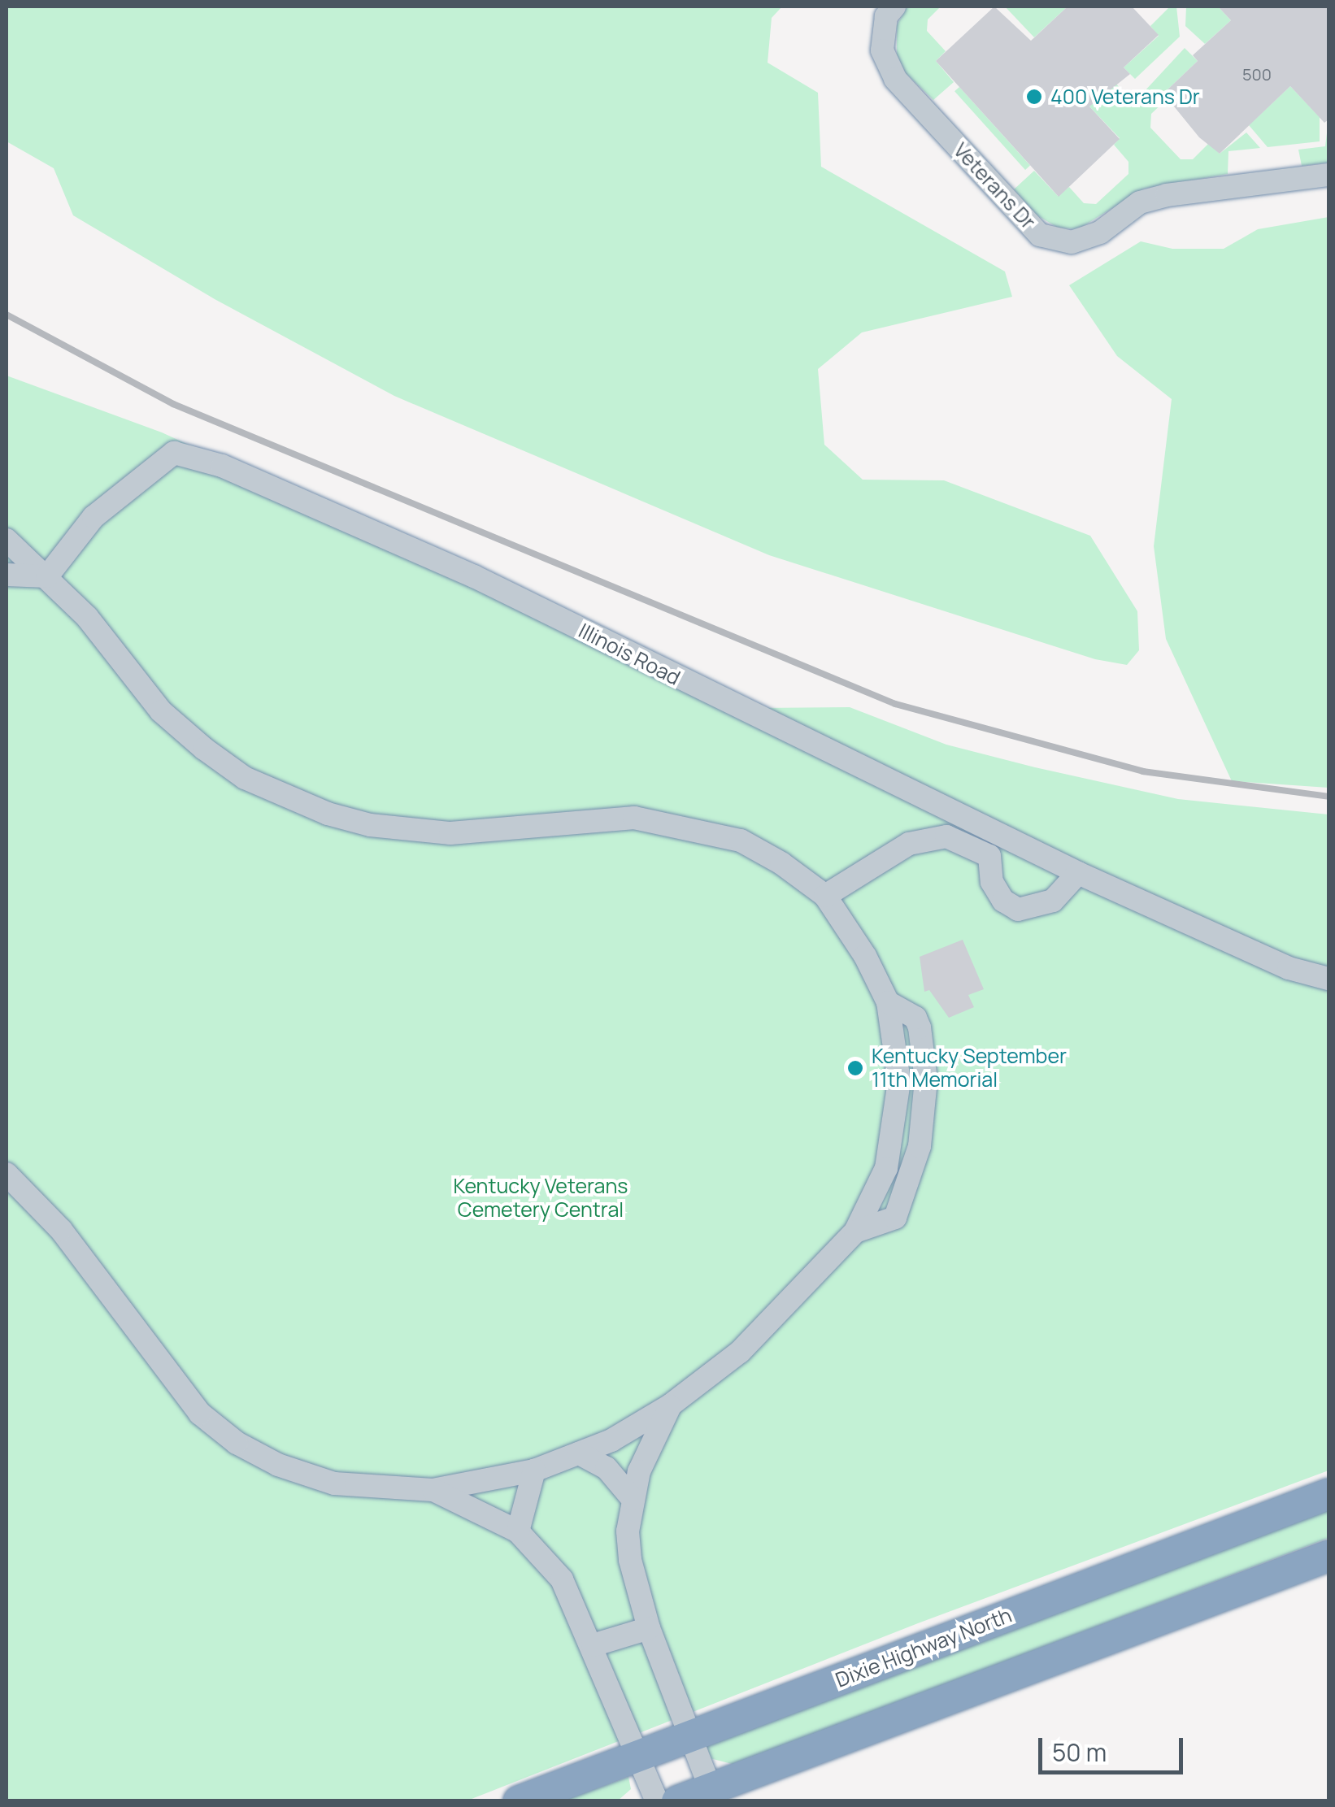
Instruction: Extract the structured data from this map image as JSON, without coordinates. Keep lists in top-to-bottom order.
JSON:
{
  "streets": {
    "highway": ["Dixie Highway North"],
    "street": ["Veterans Dr", "Illinois Road"]
  },
  "parks": ["Kentucky Veterans Cemetery Central"],
  "places": ["400 Veterans Dr", "Kentucky September 11th Memorial"],
  "house_numbers": ["500"],
  "scale_bar": "50 m"
}
